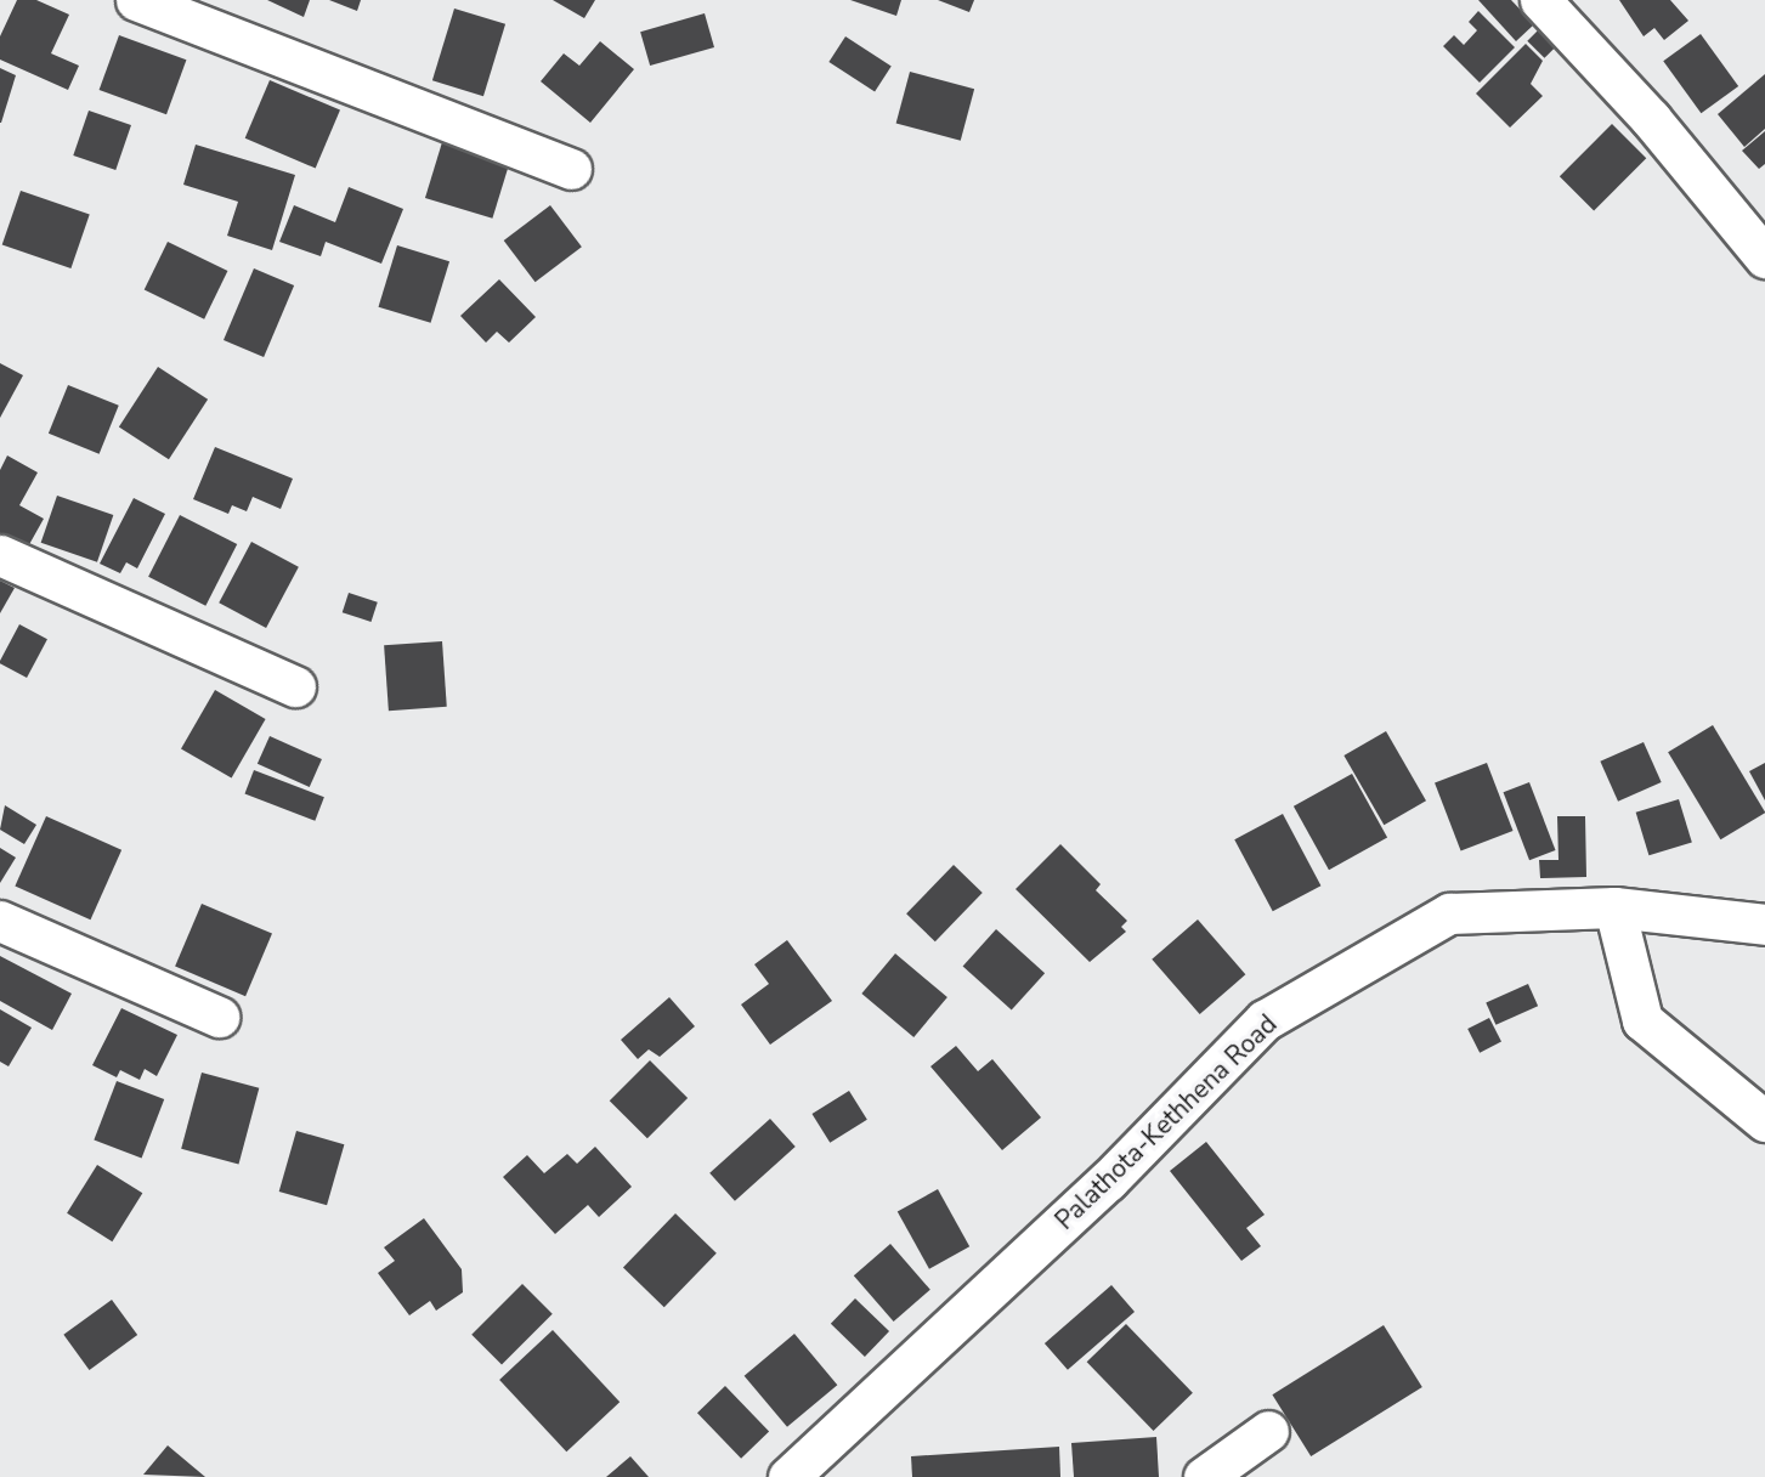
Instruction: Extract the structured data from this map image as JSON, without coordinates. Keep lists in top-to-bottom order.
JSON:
{
  "streets": {
    "street": ["Palathota-Kethhena Road"]
  }
}
